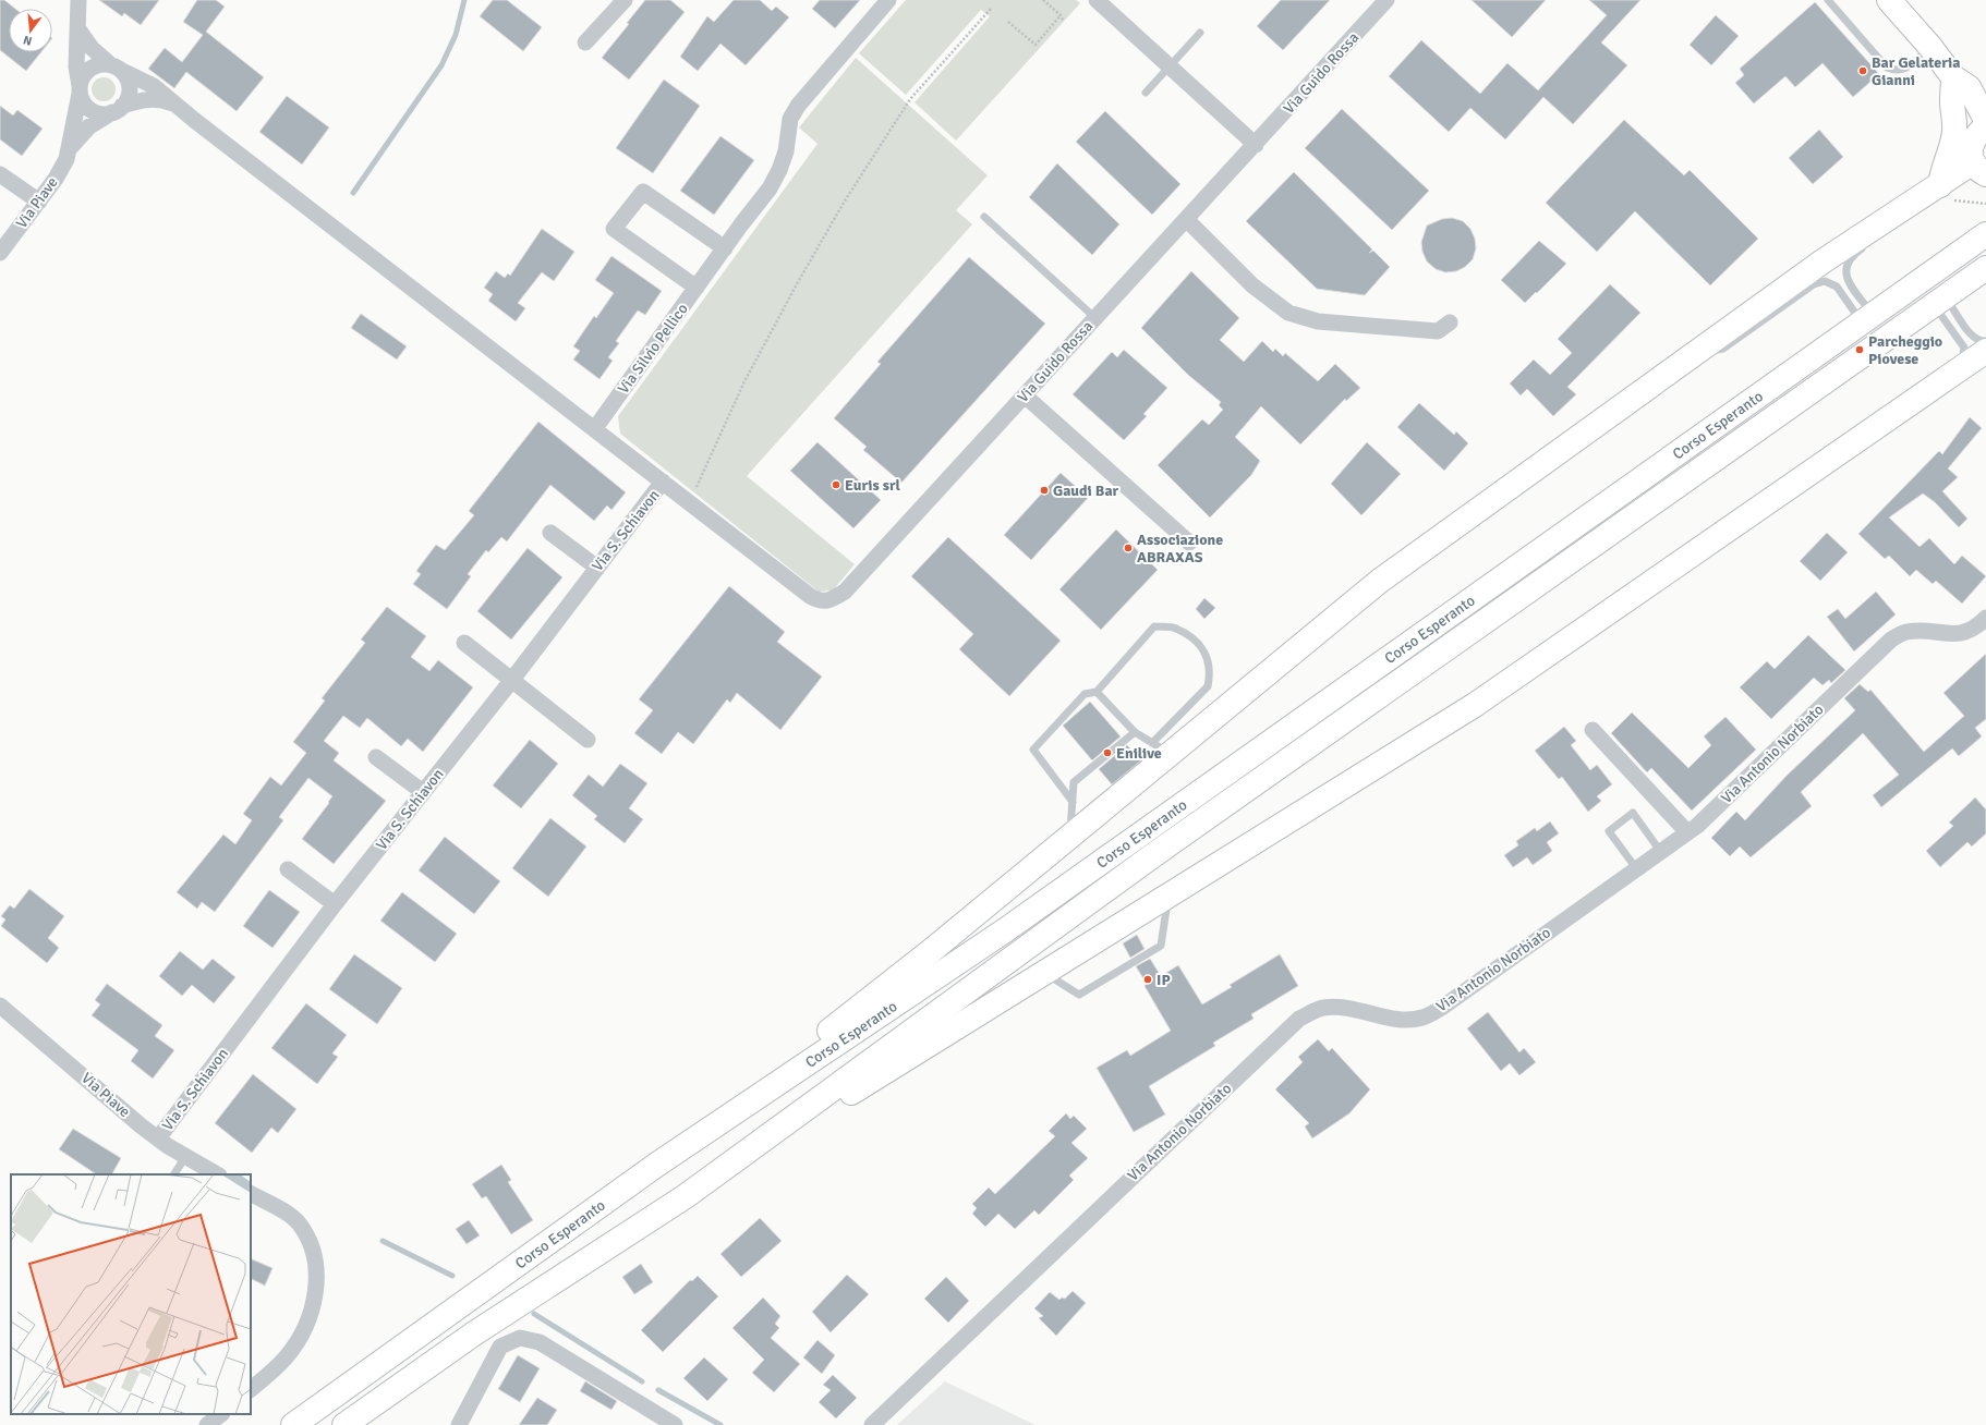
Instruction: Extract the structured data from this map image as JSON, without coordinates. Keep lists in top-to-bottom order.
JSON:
{
  "streets": {
    "main road": ["Corso Esperanto"],
    "street": [
      "Via Guido Rossa",
      "Via Piave",
      "Via Silvio Pellico",
      "Via S. Schiavon",
      "Via Antonio Norbiato"
    ]
  },
  "crossings": [
    ["Via Piave", "Via S. Schiavon"]
  ],
  "places": [
    "Bar Gelateria Gianni",
    "Parcheggio Piovese",
    "Euris srl",
    "Gaudi Bar",
    "Associazione ABRAXAS",
    "Enilive",
    "IP"
  ],
  "north": "bottom"
}
